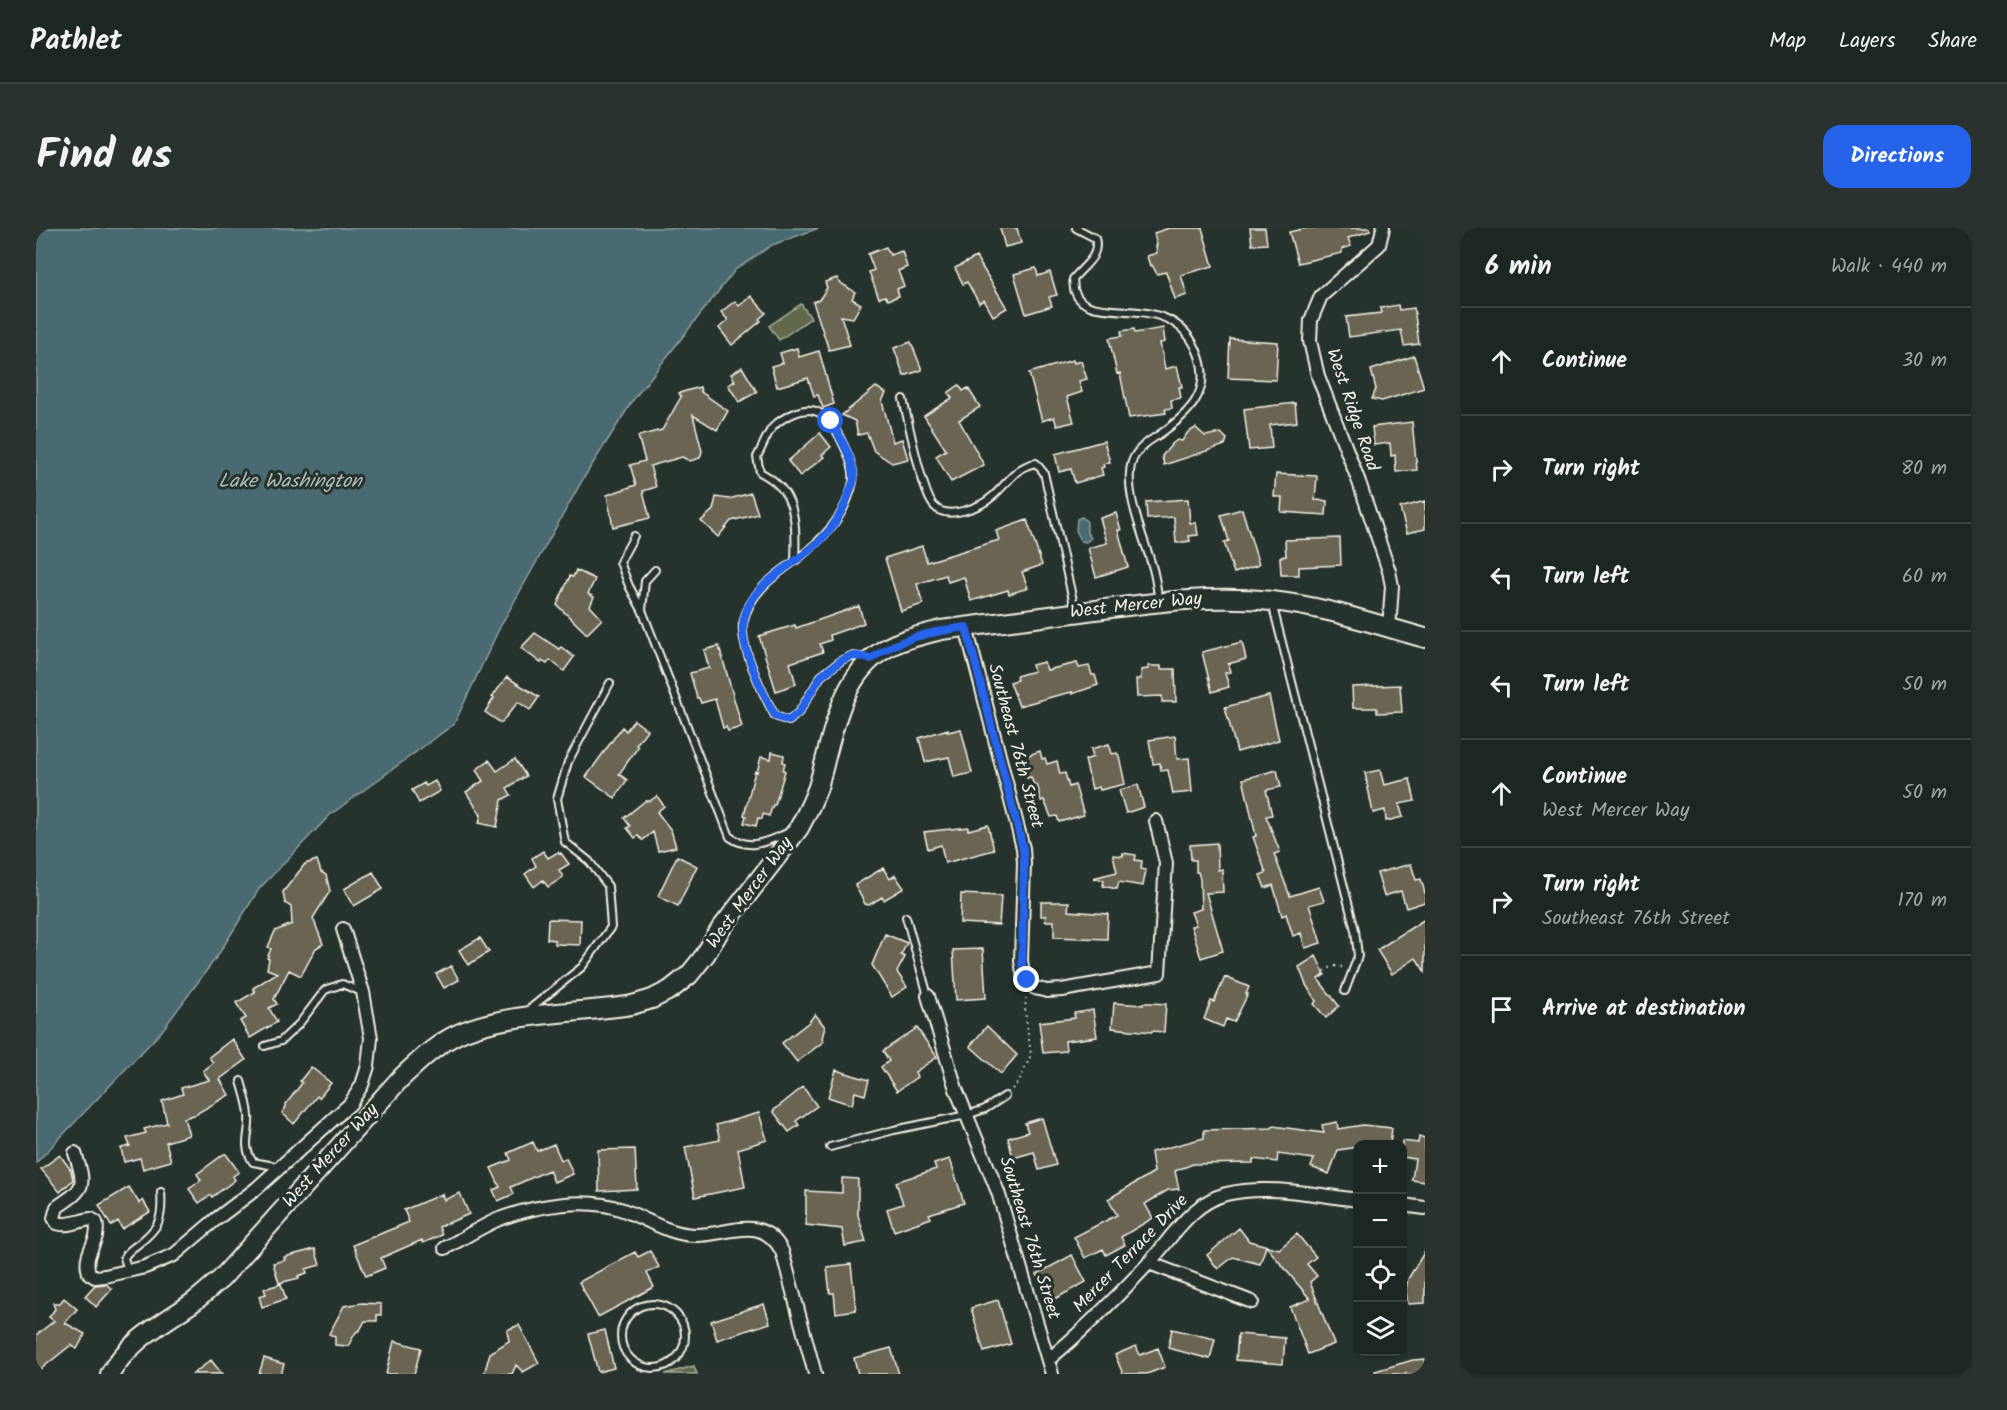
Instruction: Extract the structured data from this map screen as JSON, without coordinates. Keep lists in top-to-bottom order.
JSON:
{
  "streets": {
    "street": [
      "West Ridge Road",
      "West Mercer Way",
      "Southeast 76th Street",
      "Mercer Terrace Drive"
    ]
  },
  "crossings": [
    ["West Ridge Road", "West Mercer Way"],
    ["West Mercer Way", "Southeast 76th Street"],
    ["Southeast 76th Street", "Mercer Terrace Drive"]
  ],
  "water": ["Lake Washington"],
  "page": {
    "header": "Pathlet",
    "nav": ["Map", "Layers", "Share"],
    "title": "Find us",
    "buttons": "Directions",
    "heading": ["6 min", "Walk · 440 m"],
    "list": [
      ["Continue", "30 m"],
      ["Turn right", "80 m"],
      ["Turn left", "60 m"],
      ["Turn left", "50 m"],
      ["Continue", "West Mercer Way", "50 m"],
      ["Turn right", "Southeast 76th Street", "170 m"],
      "Arrive at destination"
    ],
    "map_buttons": ["+", "−"]
  }
}
